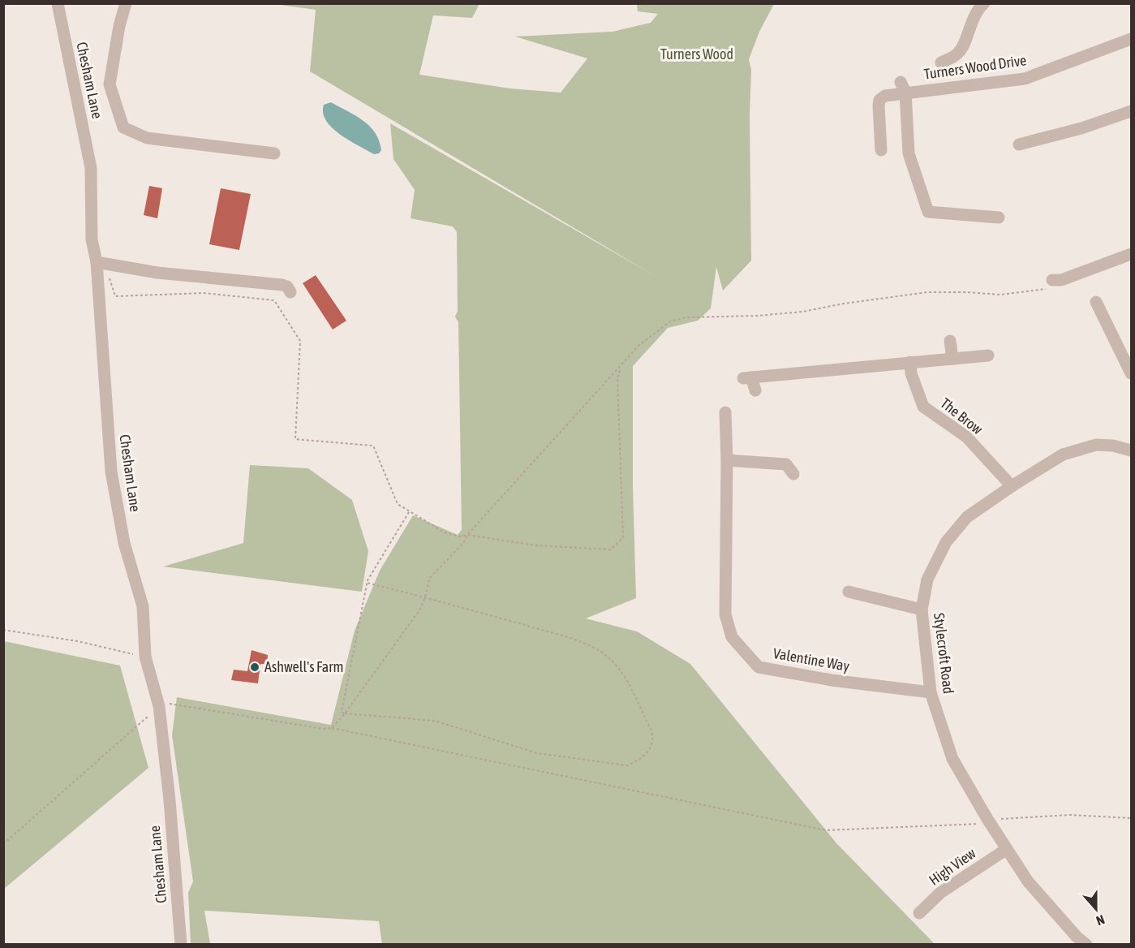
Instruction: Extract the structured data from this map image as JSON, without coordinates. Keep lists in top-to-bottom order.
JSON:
{
  "streets": {
    "street": [
      "Turners Wood Drive",
      "Chesham Lane",
      "The Brow",
      "Stylecroft Road",
      "Valentine Way",
      "High View"
    ]
  },
  "crossings": [
    ["The Brow", "Stylecroft Road"],
    ["Stylecroft Road", "Valentine Way"],
    ["Stylecroft Road", "High View"]
  ],
  "parks": ["Turners Wood"],
  "places": ["Ashwell's Farm"],
  "north": "bottom"
}
